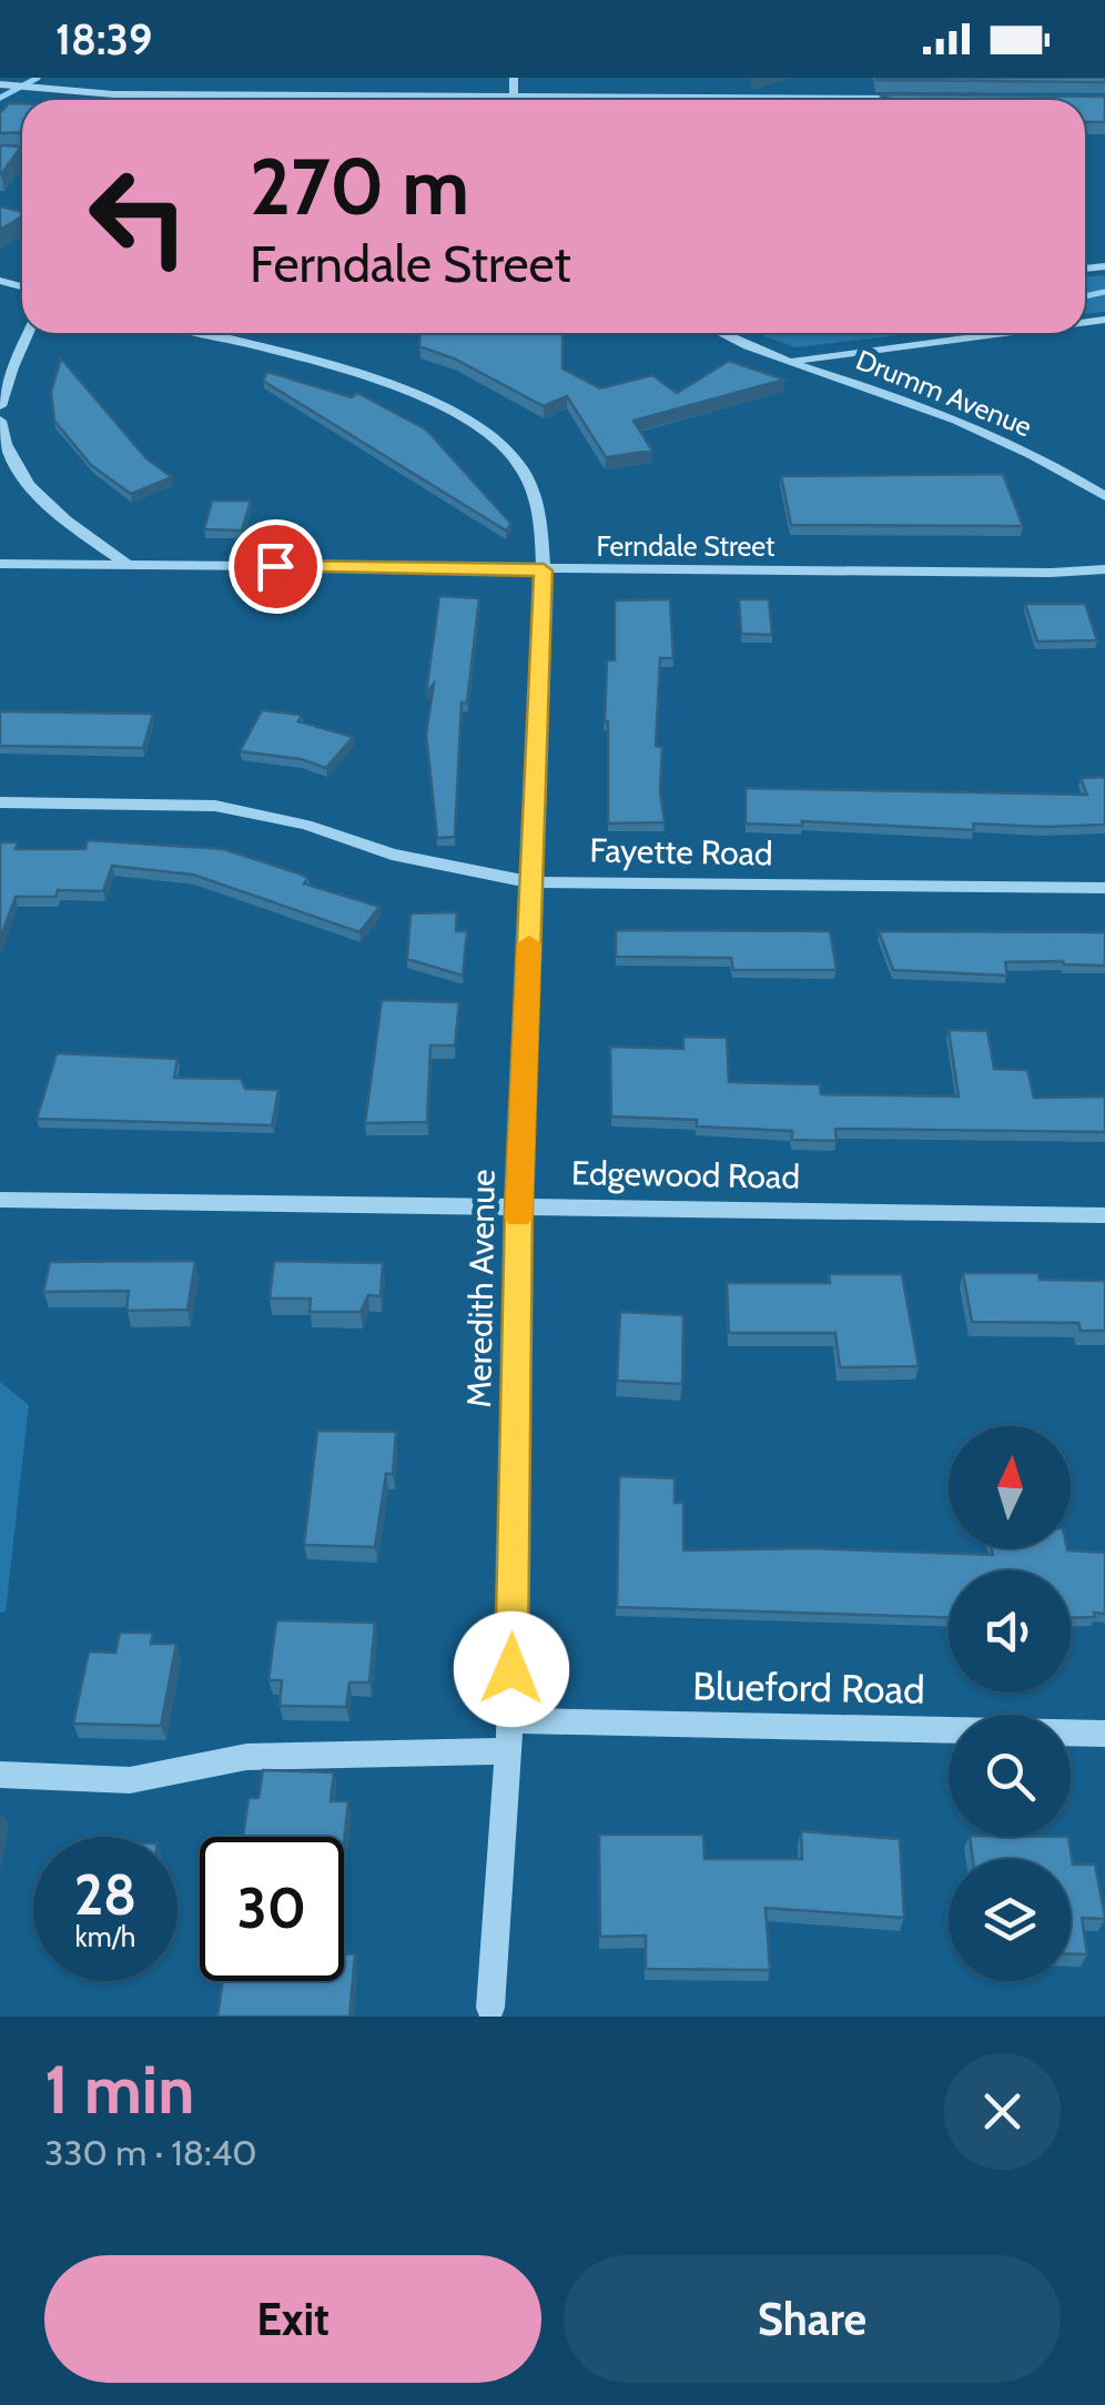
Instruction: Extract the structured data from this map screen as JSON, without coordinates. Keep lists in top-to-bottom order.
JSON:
{
  "streets": {
    "street": [
      "Drumm Avenue",
      "Ferndale Street",
      "Fayette Road",
      "Edgewood Road",
      "Meredith Avenue",
      "Blueford Road"
    ]
  },
  "crossings": [
    ["Ferndale Street", "Meredith Avenue"],
    ["Fayette Road", "Meredith Avenue"],
    ["Edgewood Road", "Meredith Avenue"],
    ["Meredith Avenue", "Blueford Road"]
  ],
  "north": "top",
  "page": {
    "status": "18:39",
    "turn": ["270 m", "Ferndale Street"],
    "speed": "28 km/h",
    "limit": "30",
    "heading": ["1 min", "330 m · 18:40"],
    "buttons": ["Exit", "Share"]
  }
}
